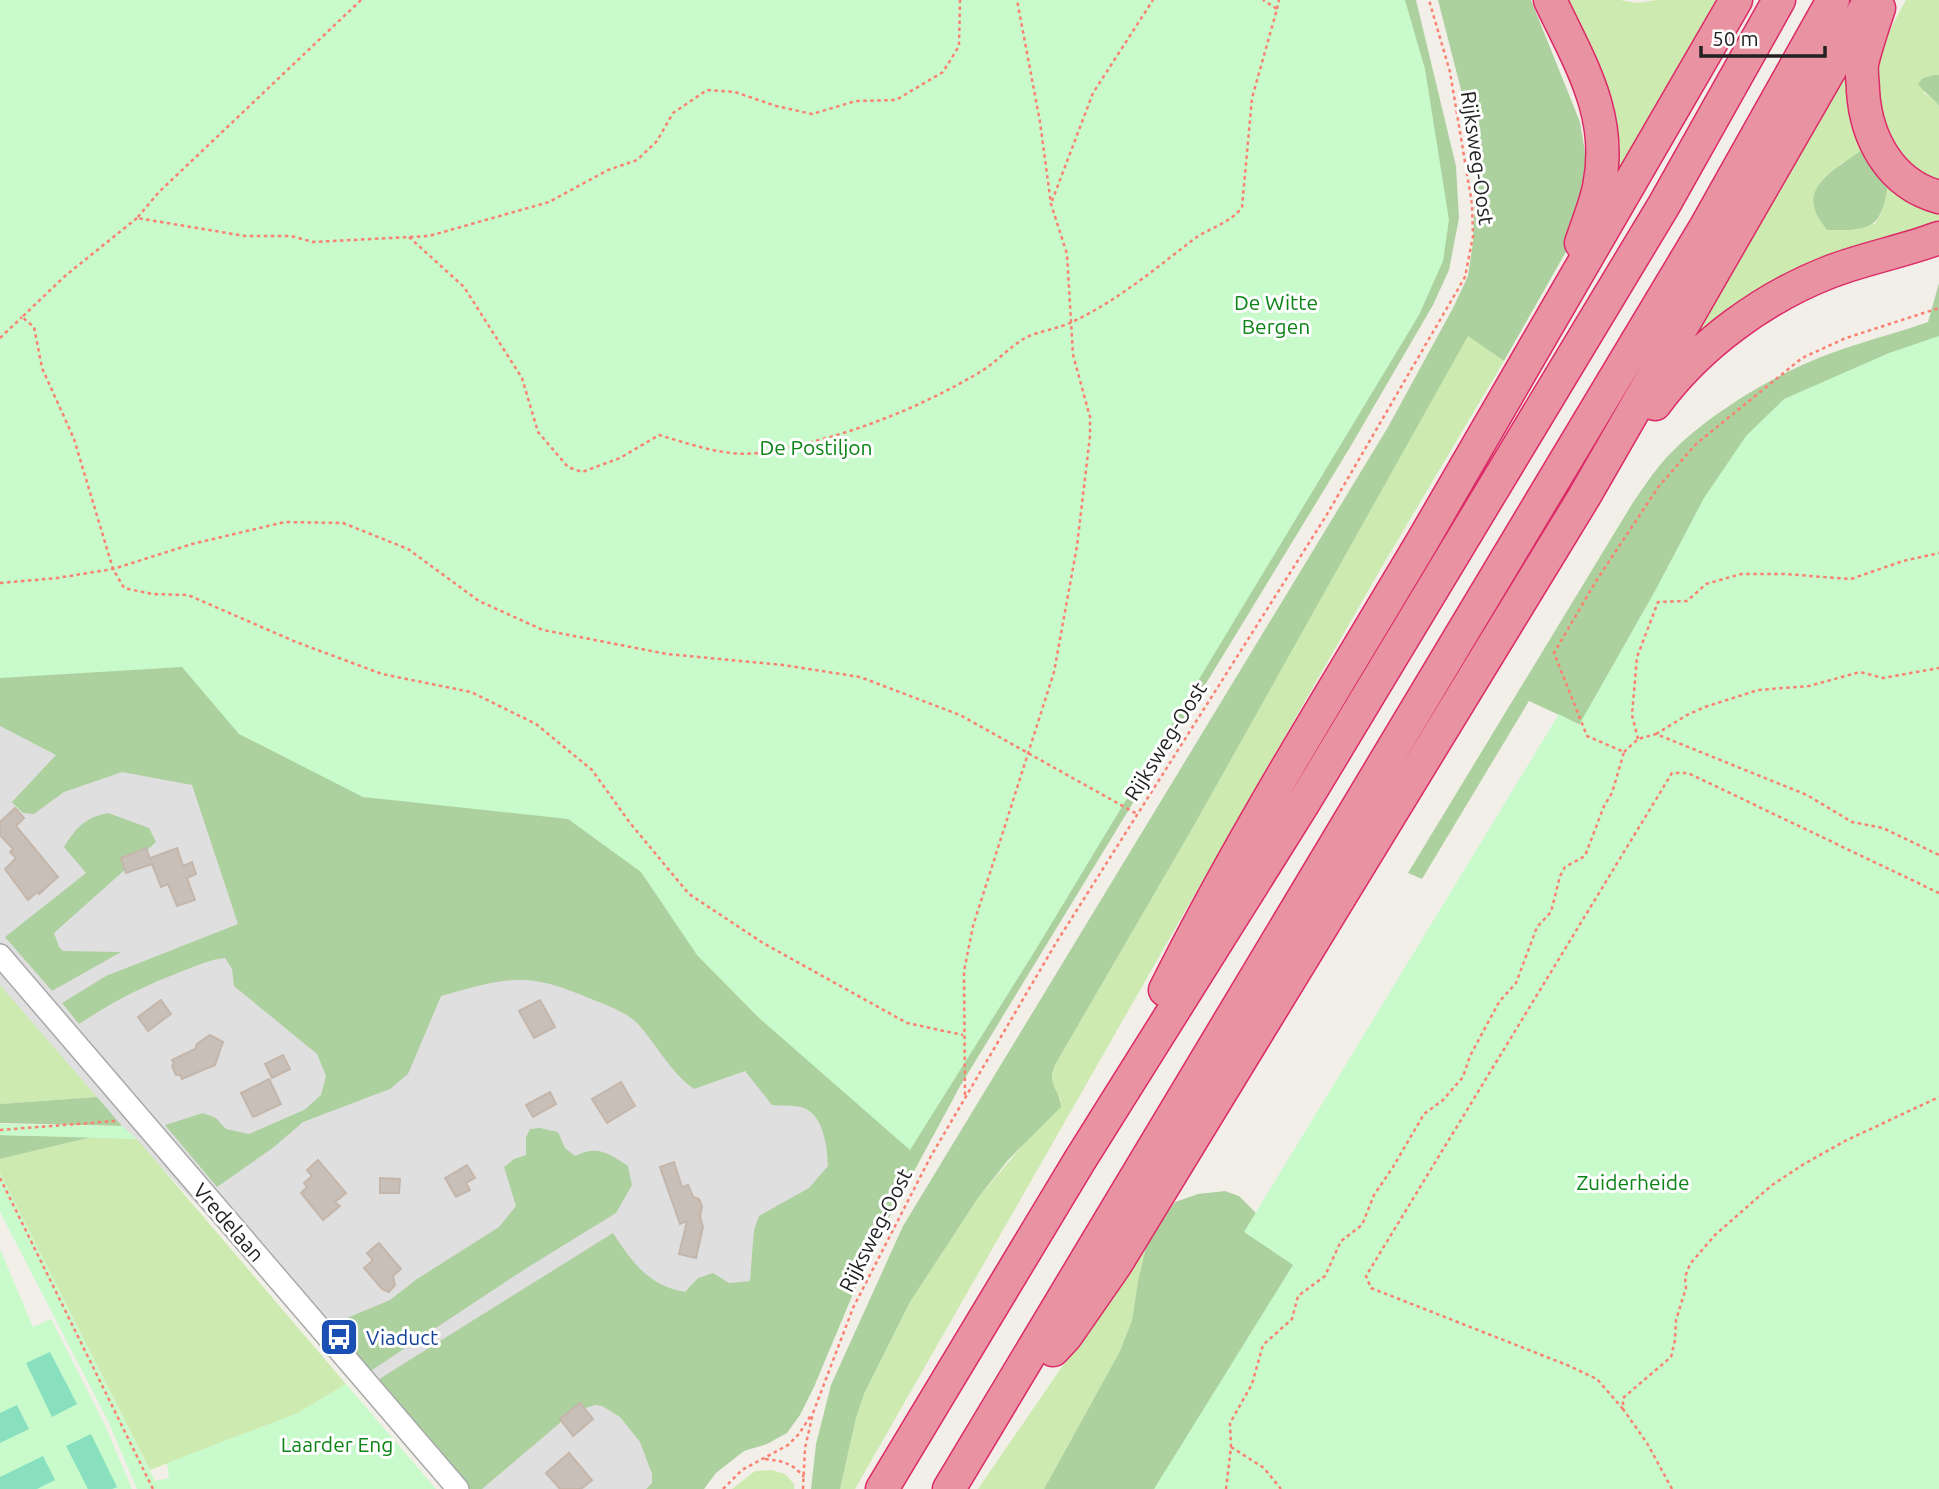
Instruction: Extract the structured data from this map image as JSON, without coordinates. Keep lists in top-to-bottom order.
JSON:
{
  "streets": {
    "street": ["Vredelaan"],
    "path": ["Rijksweg-Oost"]
  },
  "parks": [
    "De Witte Bergen",
    "De Postiljon",
    "Zuiderheide",
    "Laarder Eng"
  ],
  "places": {
    "bus stop": ["Viaduct"]
  },
  "scale_bar": "50 m"
}
